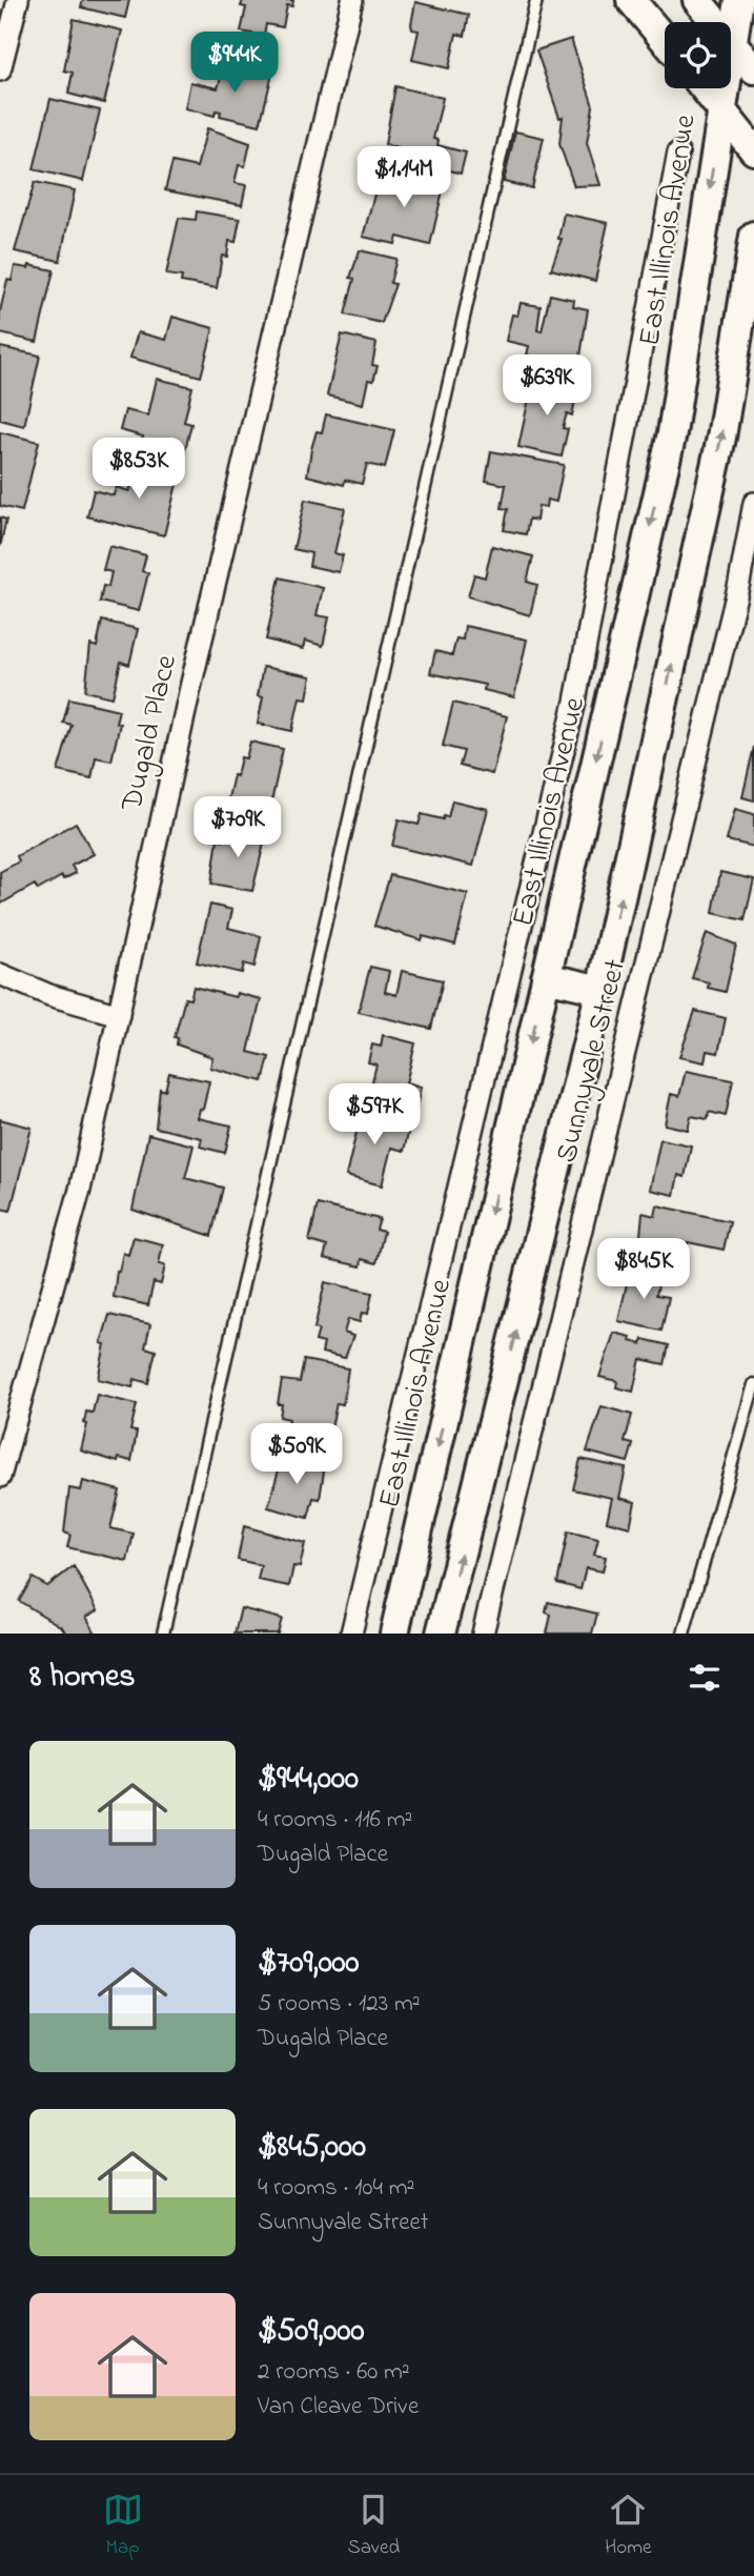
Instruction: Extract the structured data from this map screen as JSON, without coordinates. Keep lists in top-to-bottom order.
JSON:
{
  "streets": {
    "main road": ["East Illinois Avenue"],
    "street": ["Dugald Place", "Sunnyvale Street"]
  },
  "page": {
    "price": [
      "$944K",
      "$1.14M",
      "$639K",
      "$853K",
      "$709K",
      "$597K",
      "$845K",
      "$509K"
    ],
    "heading": "8 homes",
    "list": [
      {
        "name": "$944,000",
        "note": "4 rooms · 116 m² · Dugald Place"
      },
      {
        "name": "$709,000",
        "note": "5 rooms · 123 m² · Dugald Place"
      },
      {
        "name": "$845,000",
        "note": "4 rooms · 104 m² · Sunnyvale Street"
      },
      {
        "name": "$509,000",
        "note": "2 rooms · 60 m² · Van Cleave Drive"
      }
    ],
    "tabs": ["Map", "Saved", "Home"]
  }
}
